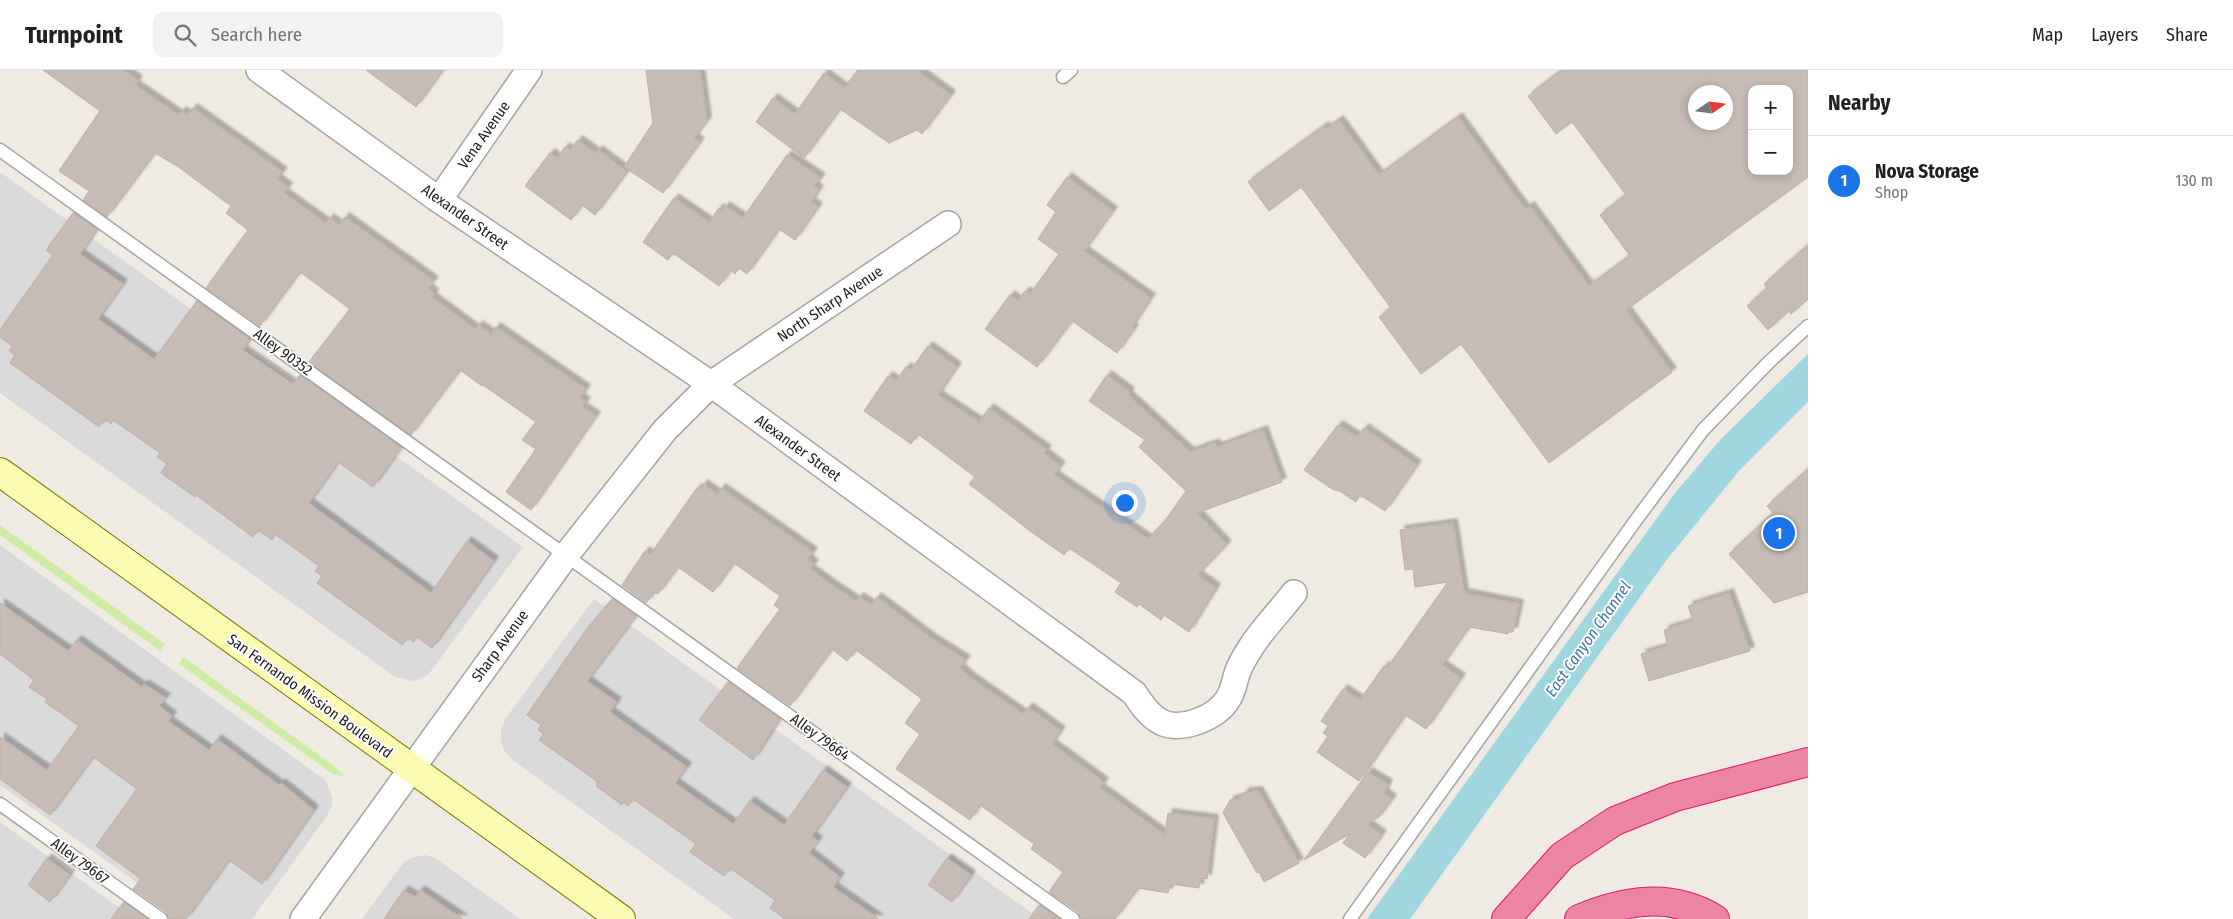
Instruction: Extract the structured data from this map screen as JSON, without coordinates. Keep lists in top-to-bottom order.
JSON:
{
  "streets": {
    "main road": ["San Fernando Mission Boulevard"],
    "street": [
      "Vena Avenue",
      "Alexander Street",
      "North Sharp Avenue",
      "Sharp Avenue"
    ],
    "lane": ["Alley 90352", "Alley 79664", "Alley 79667"]
  },
  "crossings": [
    ["Vena Avenue", "Alexander Street"],
    ["Alexander Street", "North Sharp Avenue"],
    ["Alexander Street", "Sharp Avenue"],
    ["North Sharp Avenue", "Sharp Avenue"],
    ["Alley 90352", "Sharp Avenue"],
    ["Alley 90352", "Alley 79664"],
    ["Sharp Avenue", "San Fernando Mission Boulevard"],
    ["Sharp Avenue", "Alley 79664"]
  ],
  "water": ["East Canyon Channel"],
  "north": "right",
  "page": {
    "header": "Turnpoint",
    "search": "Search here",
    "nav": ["Map", "Layers", "Share"],
    "heading": "Nearby",
    "map_buttons": ["+", "−"],
    "list": [
      {
        "mark": "1",
        "name": "Nova Storage",
        "note": "Shop",
        "value": "130 m"
      }
    ],
    "pins": "1"
  }
}
